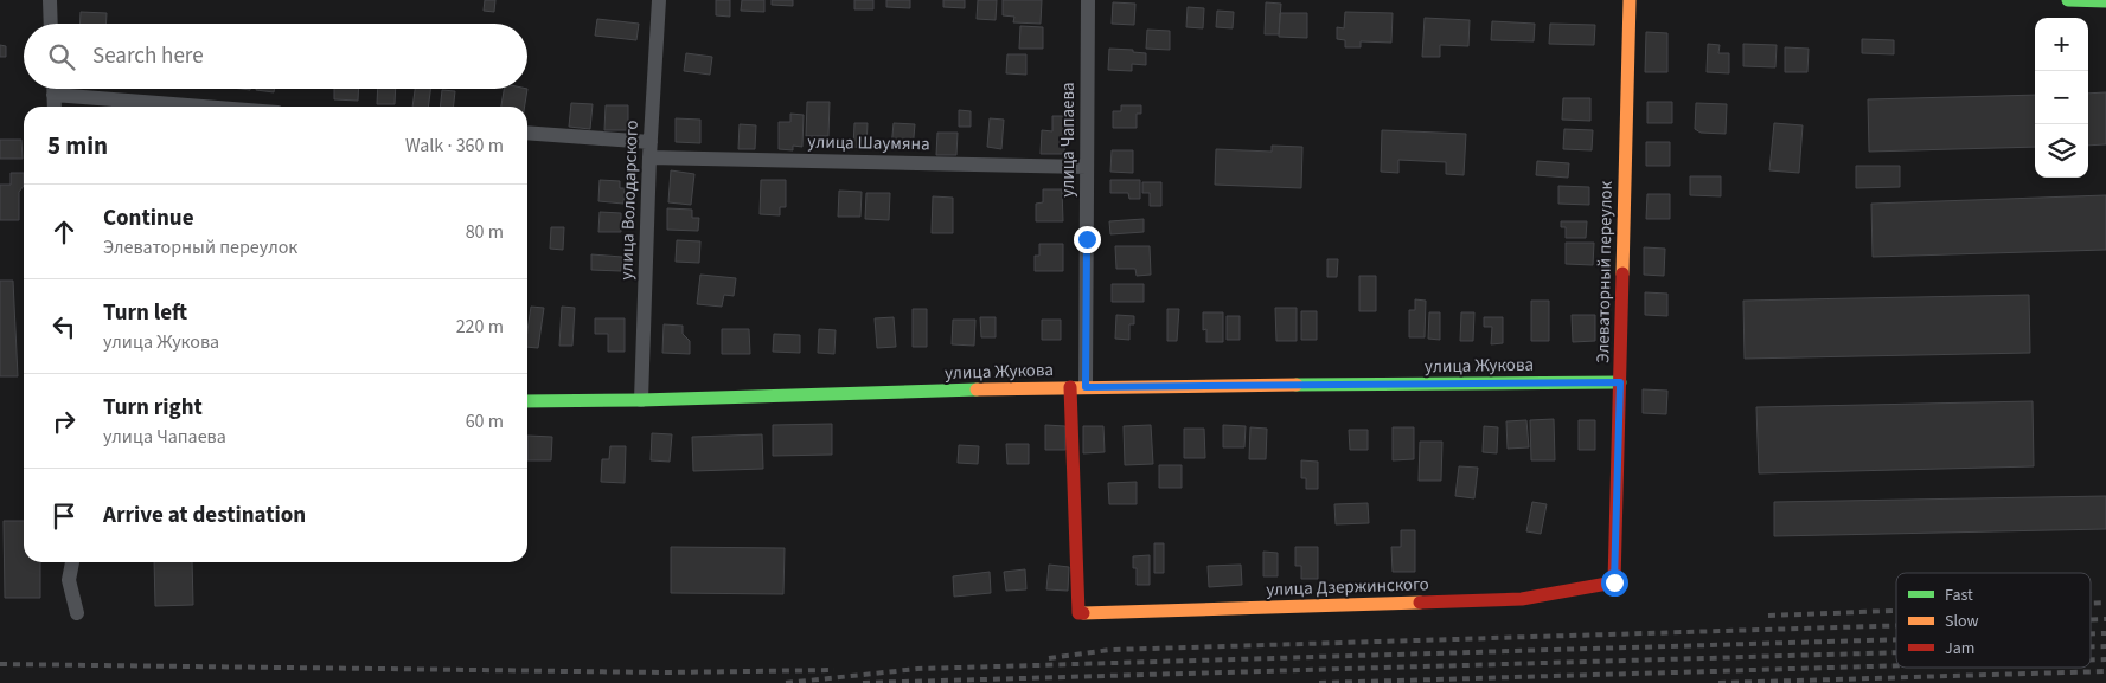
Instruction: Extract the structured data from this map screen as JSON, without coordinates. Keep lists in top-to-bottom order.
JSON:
{
  "streets": {
    "street": [
      "улица Чапаева",
      "улица Шаумяна",
      "улица Володарского",
      "Элеваторный переулок",
      "улица Жукова",
      "улица Дзержинского"
    ]
  },
  "crossings": [
    ["улица Чапаева", "улица Шаумяна"],
    ["улица Чапаева", "улица Жукова"],
    ["улица Чапаева", "улица Дзержинского"],
    ["улица Шаумяна", "улица Володарского"],
    ["улица Володарского", "улица Жукова"],
    ["Элеваторный переулок", "улица Жукова"],
    ["Элеваторный переулок", "улица Дзержинского"]
  ],
  "legend": ["Fast", "Slow", "Jam"],
  "page": {
    "map_buttons": ["+", "−"],
    "search": "Search here",
    "heading": ["5 min", "Walk · 360 m"],
    "list": [
      ["Continue", "Элеваторный переулок", "80 m"],
      ["Turn left", "улица Жукова", "220 m"],
      ["Turn right", "улица Чапаева", "60 m"],
      "Arrive at destination"
    ]
  }
}
